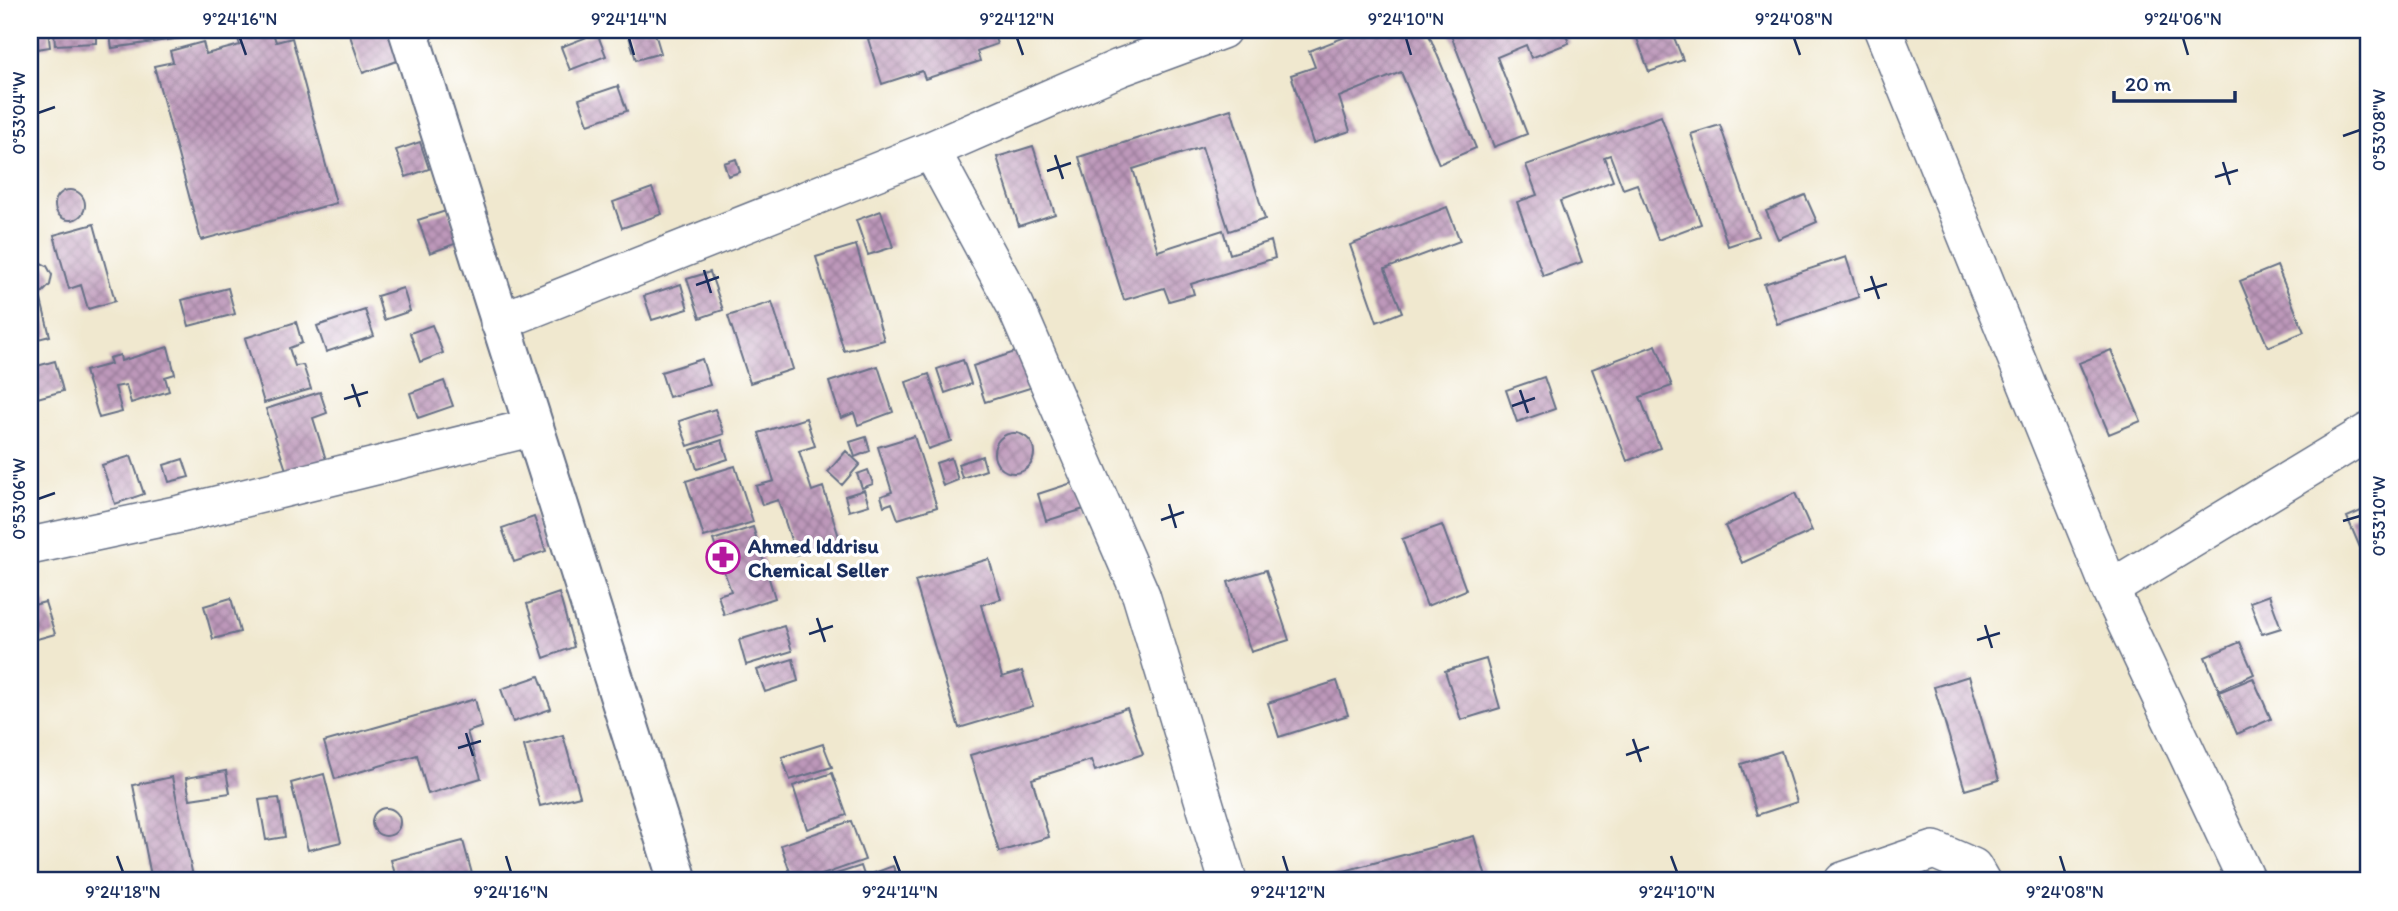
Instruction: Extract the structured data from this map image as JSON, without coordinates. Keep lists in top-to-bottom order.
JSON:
{
  "places": {
    "pharmacy": ["Ahmed Iddrisu Chemical Seller"]
  },
  "scale_bar": "20 m",
  "coordinates": [
    "9°24'16\"N",
    "9°24'14\"N",
    "9°24'12\"N",
    "9°24'10\"N",
    "9°24'08\"N",
    "9°24'06\"N",
    "0°53'04\"W",
    "0°53'08\"W",
    "0°53'06\"W",
    "0°53'10\"W",
    "9°24'18\"N"
  ]
}
